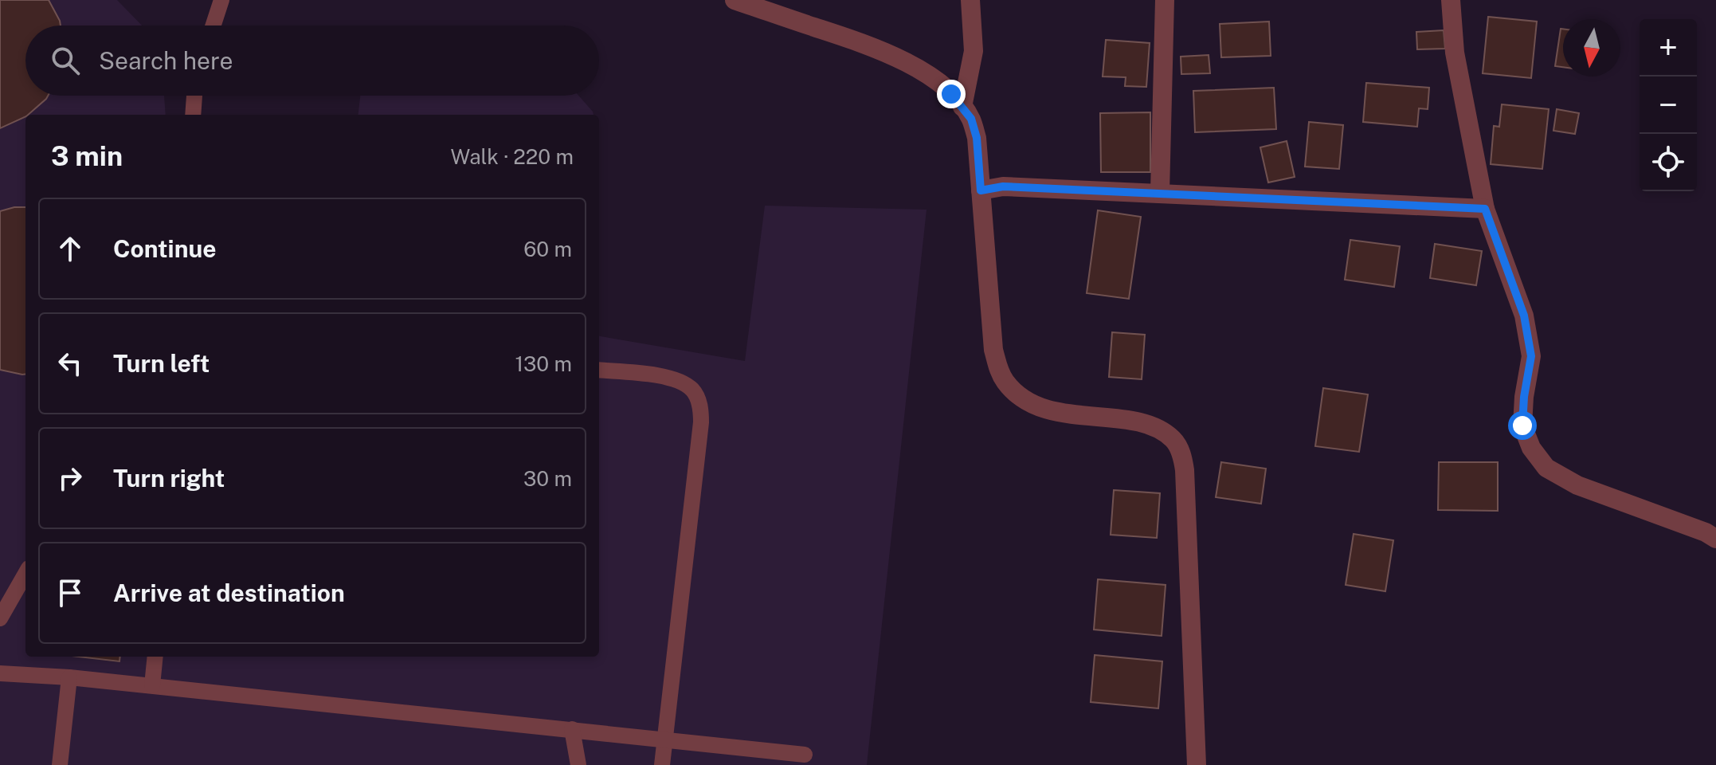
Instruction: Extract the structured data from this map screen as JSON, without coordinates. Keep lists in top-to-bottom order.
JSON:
{
  "north": "bottom",
  "page": {
    "map_buttons": ["+", "−"],
    "search": "Search here",
    "heading": ["3 min", "Walk · 220 m"],
    "list": [
      ["Continue", "60 m"],
      ["Turn left", "130 m"],
      ["Turn right", "30 m"],
      "Arrive at destination"
    ]
  }
}
